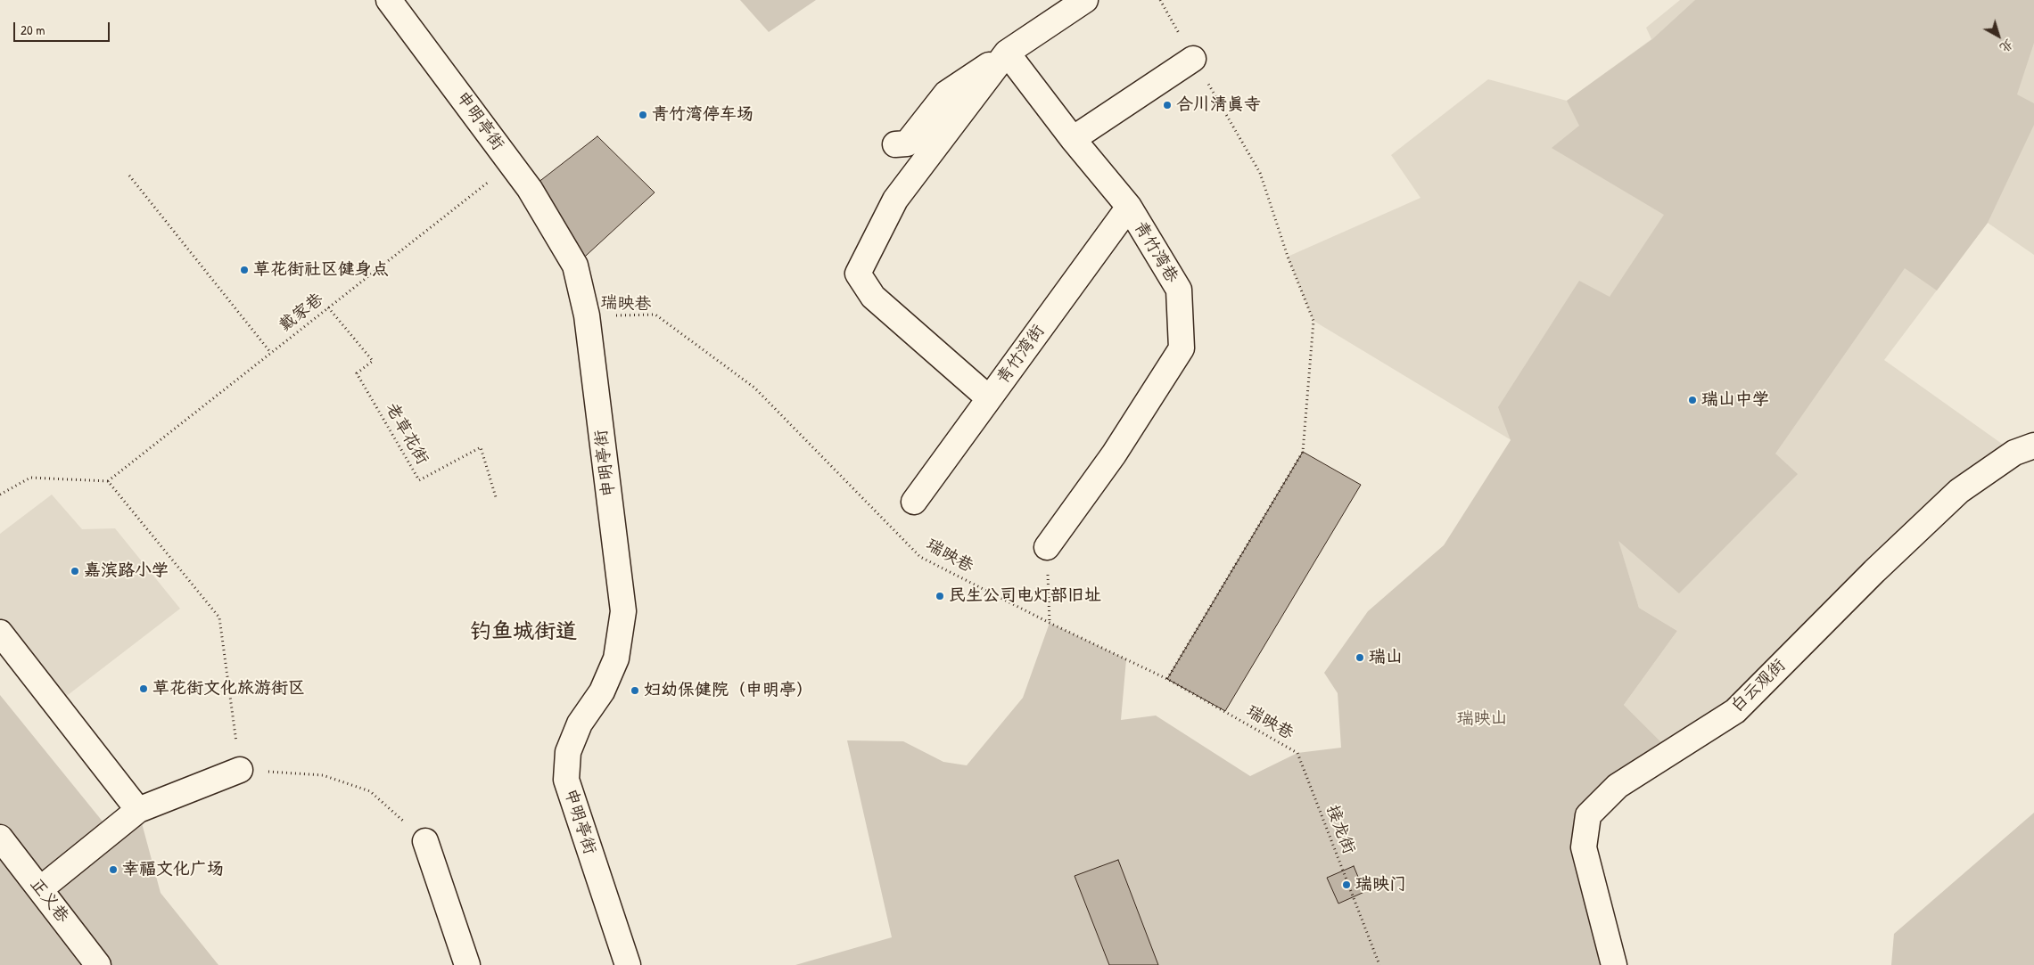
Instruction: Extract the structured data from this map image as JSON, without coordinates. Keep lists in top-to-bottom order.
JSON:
{
  "streets": {
    "street": [
      "申明亭街",
      "青竹湾巷",
      "青竹湾街",
      "白云观街",
      "正义巷"
    ],
    "path": [
      "瑞映巷",
      "戴家巷",
      "老草花街",
      "接龙街"
    ]
  },
  "crossings": [
    ["申明亭街", "瑞映巷"],
    ["申明亭街", "戴家巷"],
    ["青竹湾巷", "青竹湾街"],
    ["瑞映巷", "接龙街"],
    ["戴家巷", "老草花街"]
  ],
  "districts": ["钓鱼城街道"],
  "parks": ["瑞映山"],
  "places": [
    "合川清真寺",
    "青竹湾停车场",
    "草花街社区健身点",
    "瑞山中学",
    "嘉滨路小学",
    "民生公司电灯部旧址",
    "瑞山",
    "草花街文化旅游街区",
    "妇幼保健院（申明亭）",
    "幸福文化广场",
    "瑞映门"
  ],
  "scale_bar": "20 m",
  "north": "bottom right"
}
